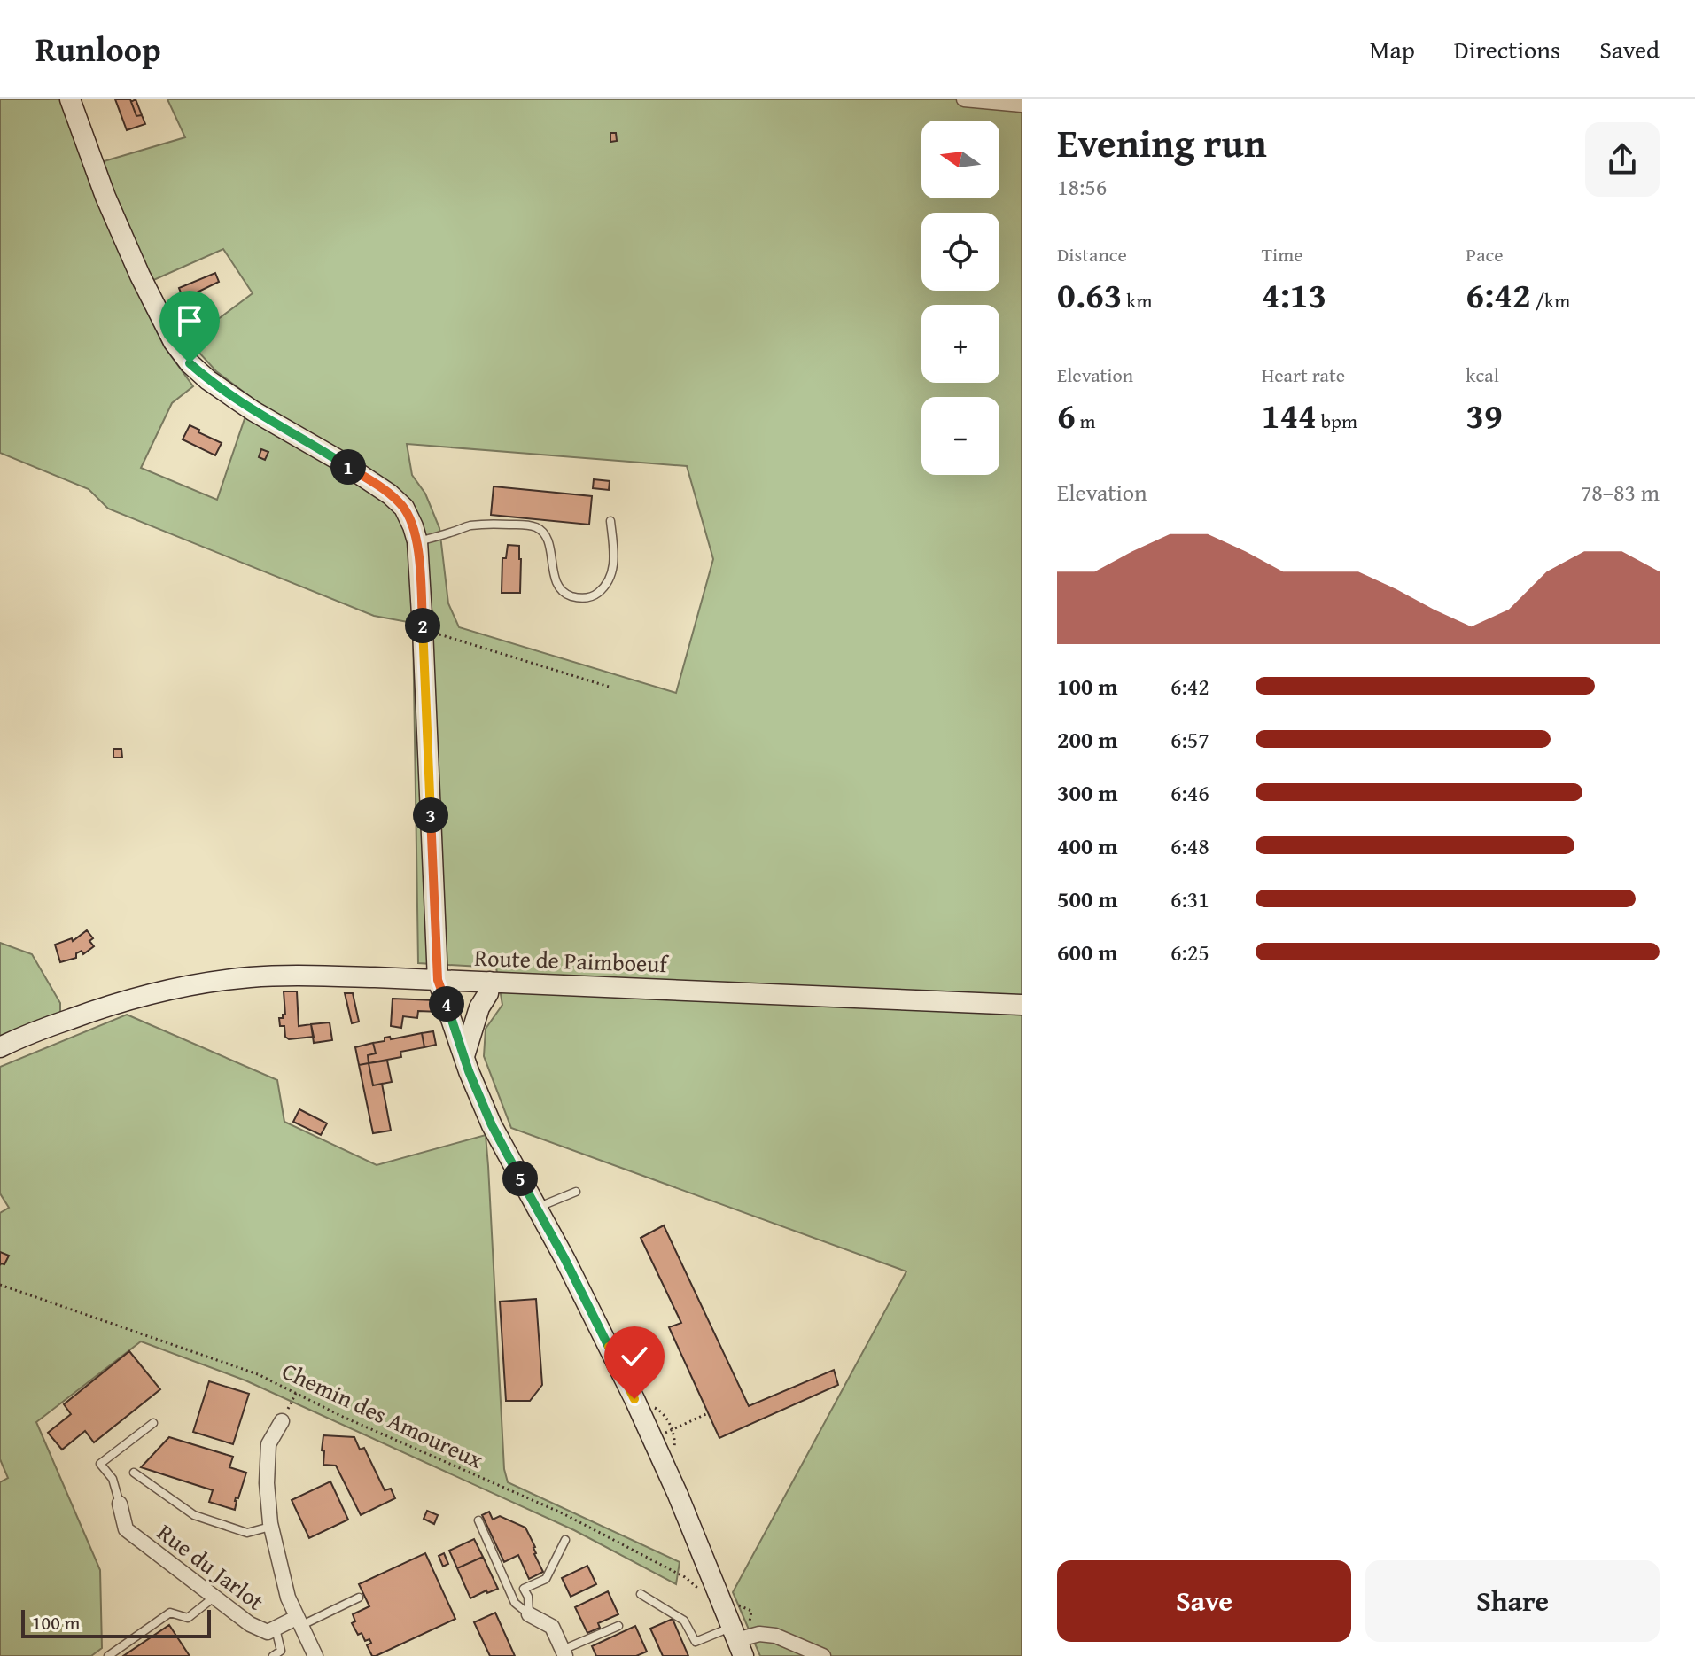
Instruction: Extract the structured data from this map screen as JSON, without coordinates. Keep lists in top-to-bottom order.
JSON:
{
  "streets": {
    "street": ["Route de Paimboeuf", "Rue du Jarlot"],
    "path": ["Chemin des Amoureux"]
  },
  "scale_bar": "100 m",
  "north": "left",
  "page": {
    "header": "Runloop",
    "nav": ["Map", "Directions", "Saved"],
    "heading": ["Evening run", "18:56"],
    "map_buttons": ["+", "−"],
    "stats": [
      ["Distance", "0.63 km"],
      ["Time", "4:13"],
      ["Pace", "6:42 /km"],
      ["Elevation", "6 m"],
      ["Heart rate", "144 bpm"],
      ["kcal", "39"]
    ],
    "pins": [
      "1",
      "2",
      "3",
      "4",
      "5"
    ],
    "chart": ["Elevation", "78–83 m"],
    "list": [
      {
        "name": "100 m",
        "note": "6:42"
      },
      {
        "name": "200 m",
        "note": "6:57"
      },
      {
        "name": "300 m",
        "note": "6:46"
      },
      {
        "name": "400 m",
        "note": "6:48"
      },
      {
        "name": "500 m",
        "note": "6:31"
      },
      {
        "name": "600 m",
        "note": "6:25"
      }
    ],
    "buttons": ["Save", "Share"],
    "scale": "100 m"
  }
}
